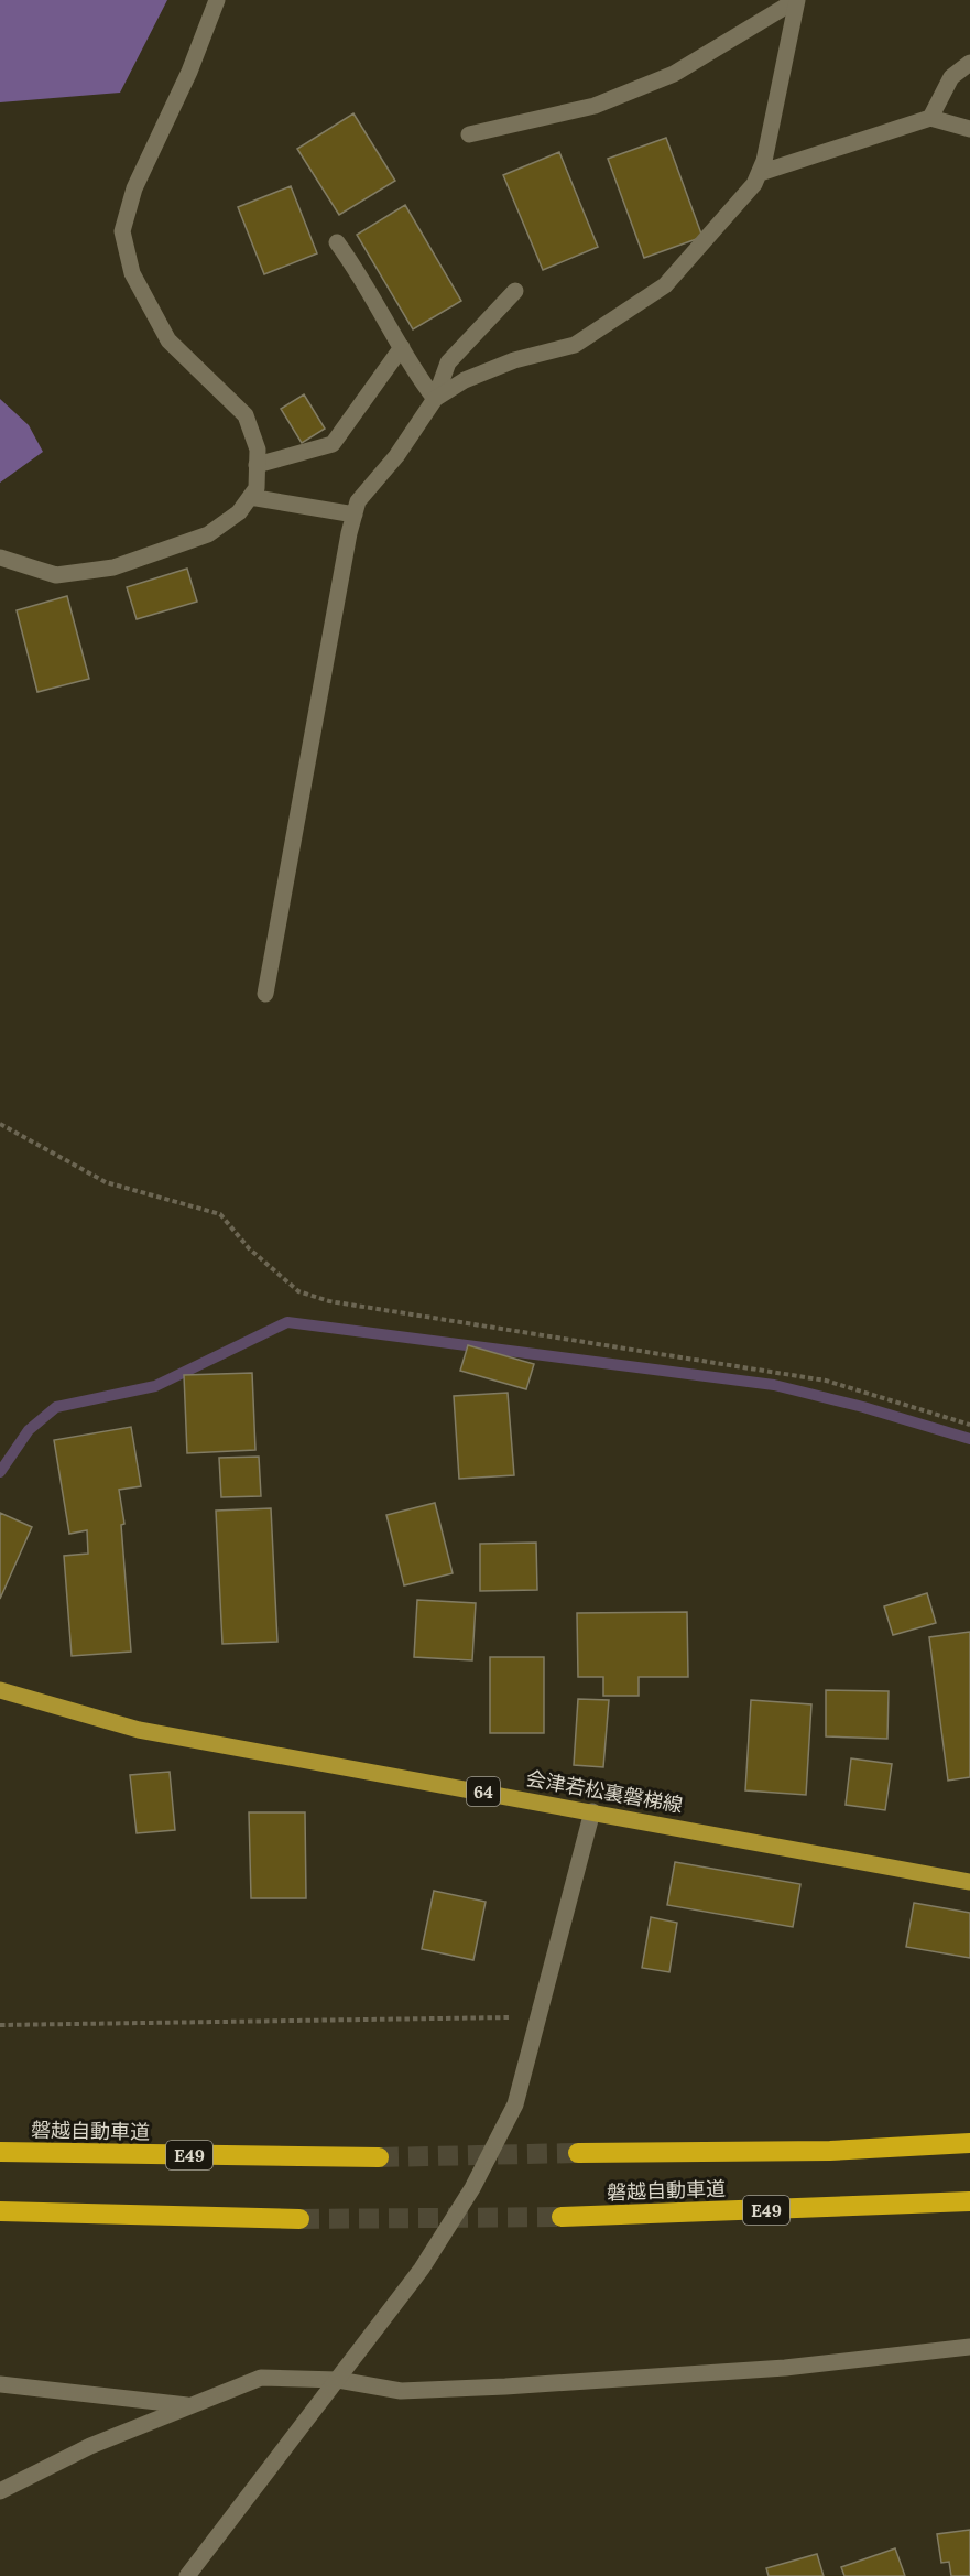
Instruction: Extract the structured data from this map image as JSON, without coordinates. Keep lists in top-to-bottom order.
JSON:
{
  "streets": {
    "highway": ["磐越自動車道", "E49"],
    "main road": ["64", "会津若松裏磐梯線"]
  }
}
